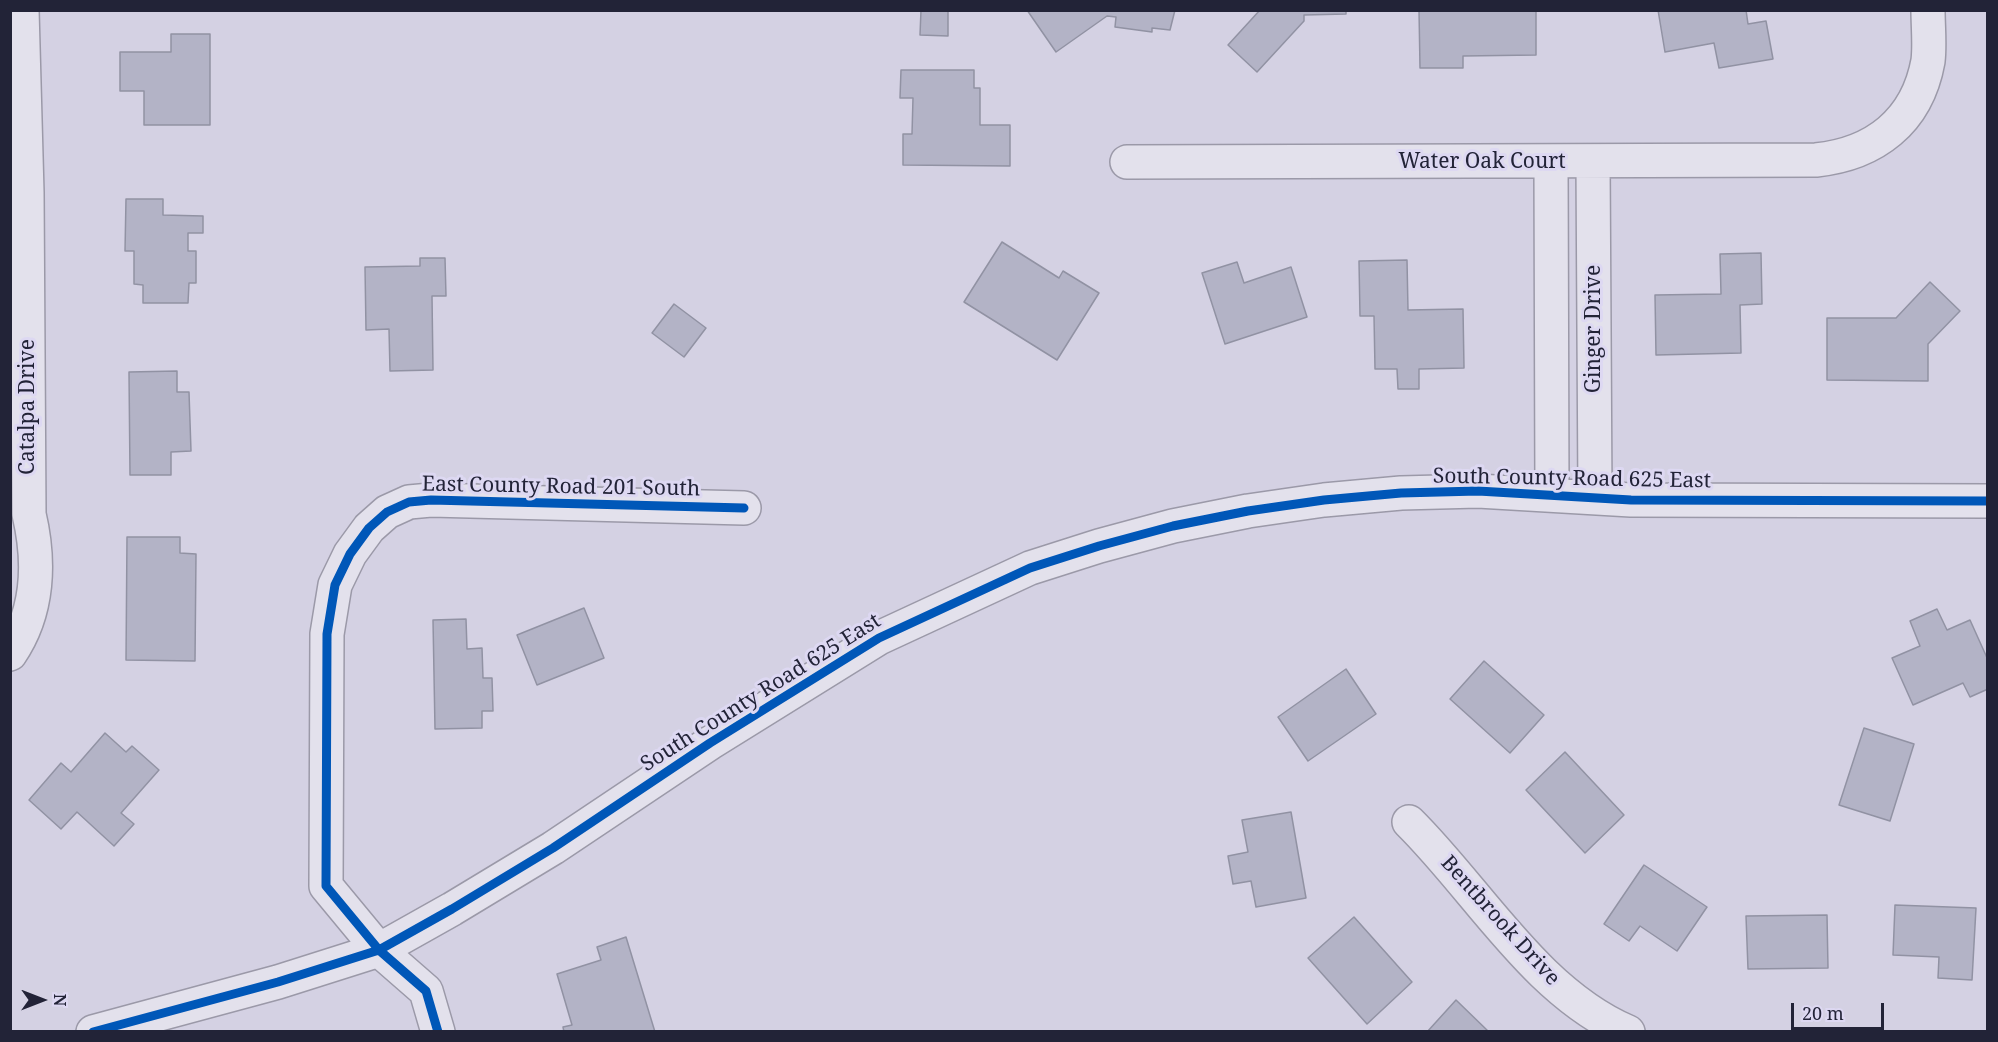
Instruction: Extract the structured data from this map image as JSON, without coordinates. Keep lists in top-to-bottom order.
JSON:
{
  "streets": {
    "street": [
      "Water Oak Court",
      "Ginger Drive",
      "Catalpa Drive",
      "South County Road 625 East",
      "East County Road 201 South",
      "Bentbrook Drive"
    ]
  },
  "crossings": [
    ["Water Oak Court", "Ginger Drive"],
    ["Ginger Drive", "South County Road 625 East"],
    ["South County Road 625 East", "East County Road 201 South"]
  ],
  "scale_bar": "20 m",
  "north": "right"
}
